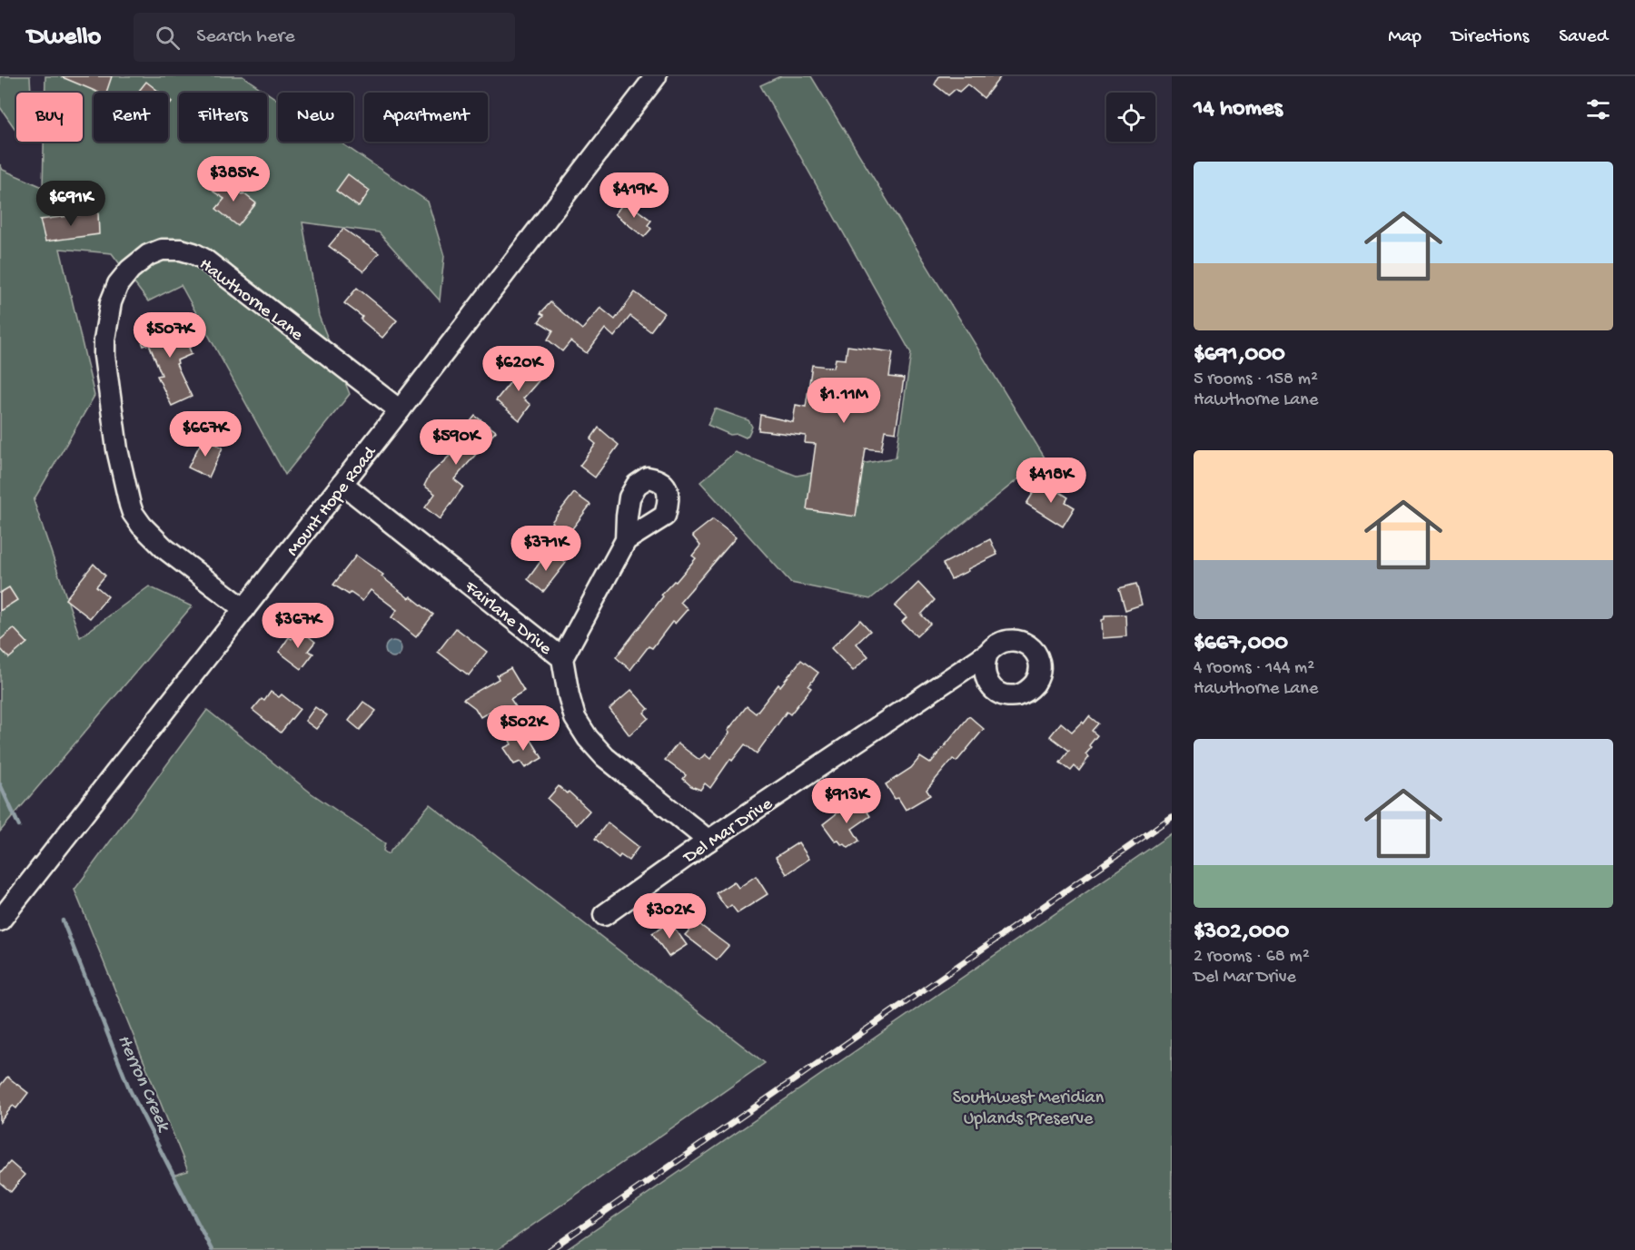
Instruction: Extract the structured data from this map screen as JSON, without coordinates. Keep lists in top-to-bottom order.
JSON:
{
  "streets": {
    "street": [
      "Hawthorne Lane",
      "Mount Hope Road",
      "Fairlane Drive",
      "Del Mar Drive"
    ]
  },
  "crossings": [
    ["Hawthorne Lane", "Mount Hope Road"],
    ["Mount Hope Road", "Fairlane Drive"],
    ["Fairlane Drive", "Del Mar Drive"]
  ],
  "water": ["Herron Creek"],
  "parks": ["Southwest Meridian Uplands Preserve"],
  "page": {
    "header": "Dwello",
    "search": "Search here",
    "nav": ["Map", "Directions", "Saved"],
    "heading": "14 homes",
    "chip": [
      "Buy",
      "Rent",
      "Filters",
      "New",
      "Apartment"
    ],
    "list": [
      {
        "name": "$691,000",
        "note": "5 rooms · 158 m² · Hawthorne Lane"
      },
      {
        "name": "$667,000",
        "note": "4 rooms · 144 m² · Hawthorne Lane"
      },
      {
        "name": "$302,000",
        "note": "2 rooms · 68 m² · Del Mar Drive"
      }
    ],
    "price": [
      "$385K",
      "$419K",
      "$691K",
      "$507K",
      "$620K",
      "$1.11M",
      "$667K",
      "$590K",
      "$418K",
      "$371K",
      "$367K",
      "$502K",
      "$913K",
      "$302K"
    ]
  }
}
